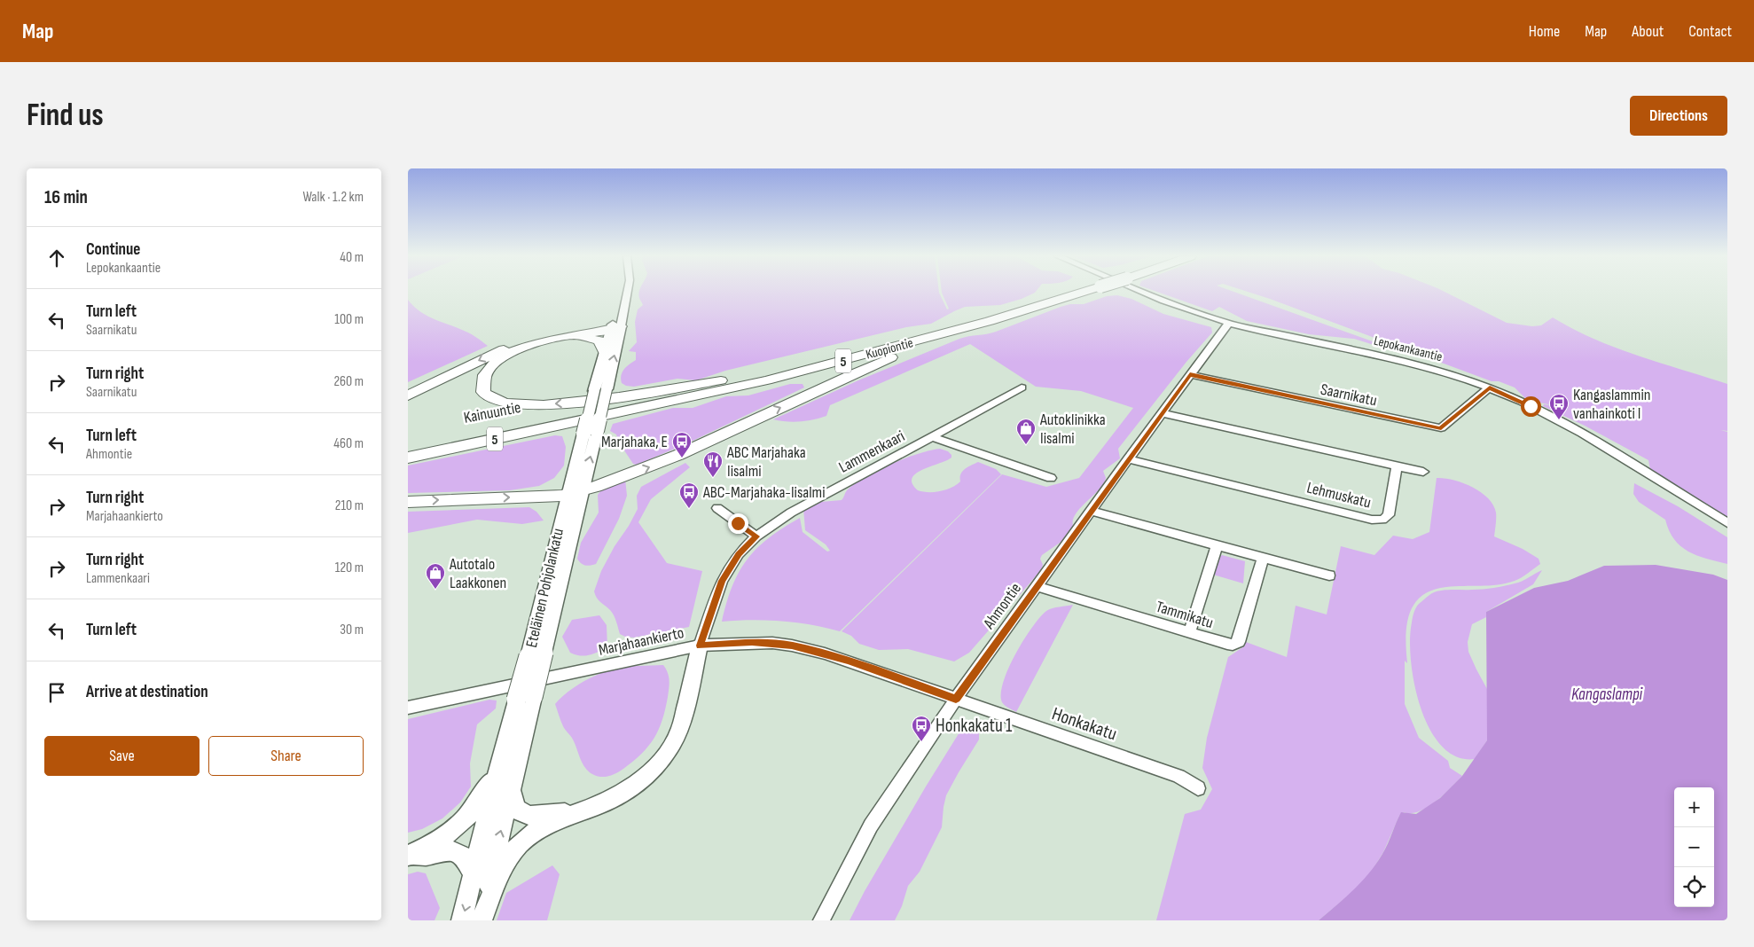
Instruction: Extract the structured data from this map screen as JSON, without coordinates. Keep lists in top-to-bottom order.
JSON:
{
  "streets": {
    "highway": ["Kuopiontie", "5", "Kainuuntie"],
    "main road": ["Eteläinen Pohjolankatu"],
    "street": [
      "Lepokankaantie",
      "Saarnikatu",
      "Lammenkaari",
      "Lehmuskatu",
      "Ahmontie",
      "Tammikatu",
      "Marjahaankierto",
      "Honkakatu"
    ]
  },
  "crossings": [
    ["Kuopiontie", "Kainuuntie"],
    ["Kuopiontie", "Eteläinen Pohjolankatu"],
    ["Lepokankaantie", "Saarnikatu"],
    ["Lepokankaantie", "Ahmontie"],
    ["Saarnikatu", "Ahmontie"],
    ["Kainuuntie", "Eteläinen Pohjolankatu"],
    ["Lammenkaari", "Marjahaankierto"],
    ["Lehmuskatu", "Ahmontie"],
    ["Ahmontie", "Tammikatu"],
    ["Ahmontie", "Marjahaankierto"],
    ["Ahmontie", "Honkakatu"],
    ["Marjahaankierto", "Honkakatu"]
  ],
  "water": ["Kangaslampi"],
  "places": {
    "bus stop": [
      "Kangaslammin vanhainkoti I",
      "Marjahaka, E",
      "ABC-Marjahaka-Iisalmi",
      "Honkakatu 1"
    ],
    "shop": ["Autoklinikka Iisalmi", "Autotalo Laakkonen"],
    "restaurant": ["ABC Marjahaka Iisalmi"]
  },
  "page": {
    "header": "Map",
    "nav": [
      "Home",
      "Map",
      "About",
      "Contact"
    ],
    "buttons": [
      "Directions",
      ["Save", "Share"]
    ],
    "title": "Find us",
    "heading": ["16 min", "Walk · 1.2 km"],
    "list": [
      ["Continue", "Lepokankaantie", "40 m"],
      ["Turn left", "Saarnikatu", "100 m"],
      ["Turn right", "Saarnikatu", "260 m"],
      ["Turn left", "Ahmontie", "460 m"],
      ["Turn right", "Marjahaankierto", "210 m"],
      ["Turn right", "Lammenkaari", "120 m"],
      ["Turn left", "30 m"],
      "Arrive at destination"
    ],
    "map_buttons": ["+", "−"]
  }
}
